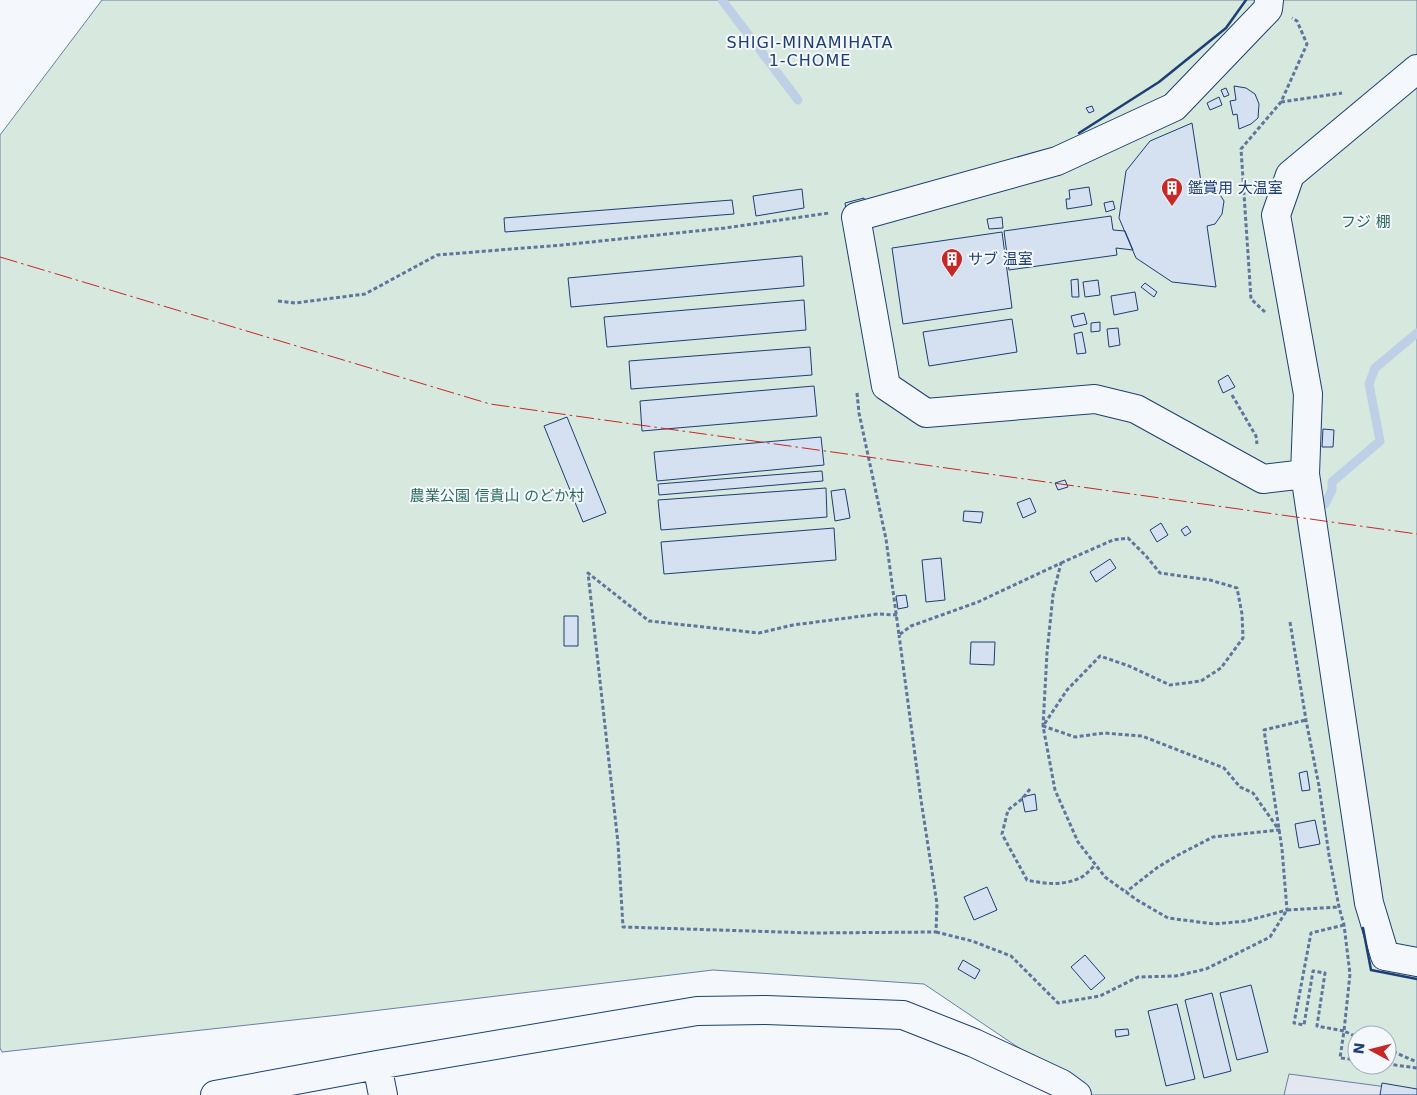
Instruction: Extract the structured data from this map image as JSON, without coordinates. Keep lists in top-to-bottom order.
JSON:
{
  "districts": ["SHIGI-MINAMIHATA 1-CHOME"],
  "parks": ["フジ 棚", "農業公園 信貴山 のどか村"],
  "places": {
    "building": ["鑑賞用 大温室", "サブ 温室"]
  },
  "north": "left"
}
